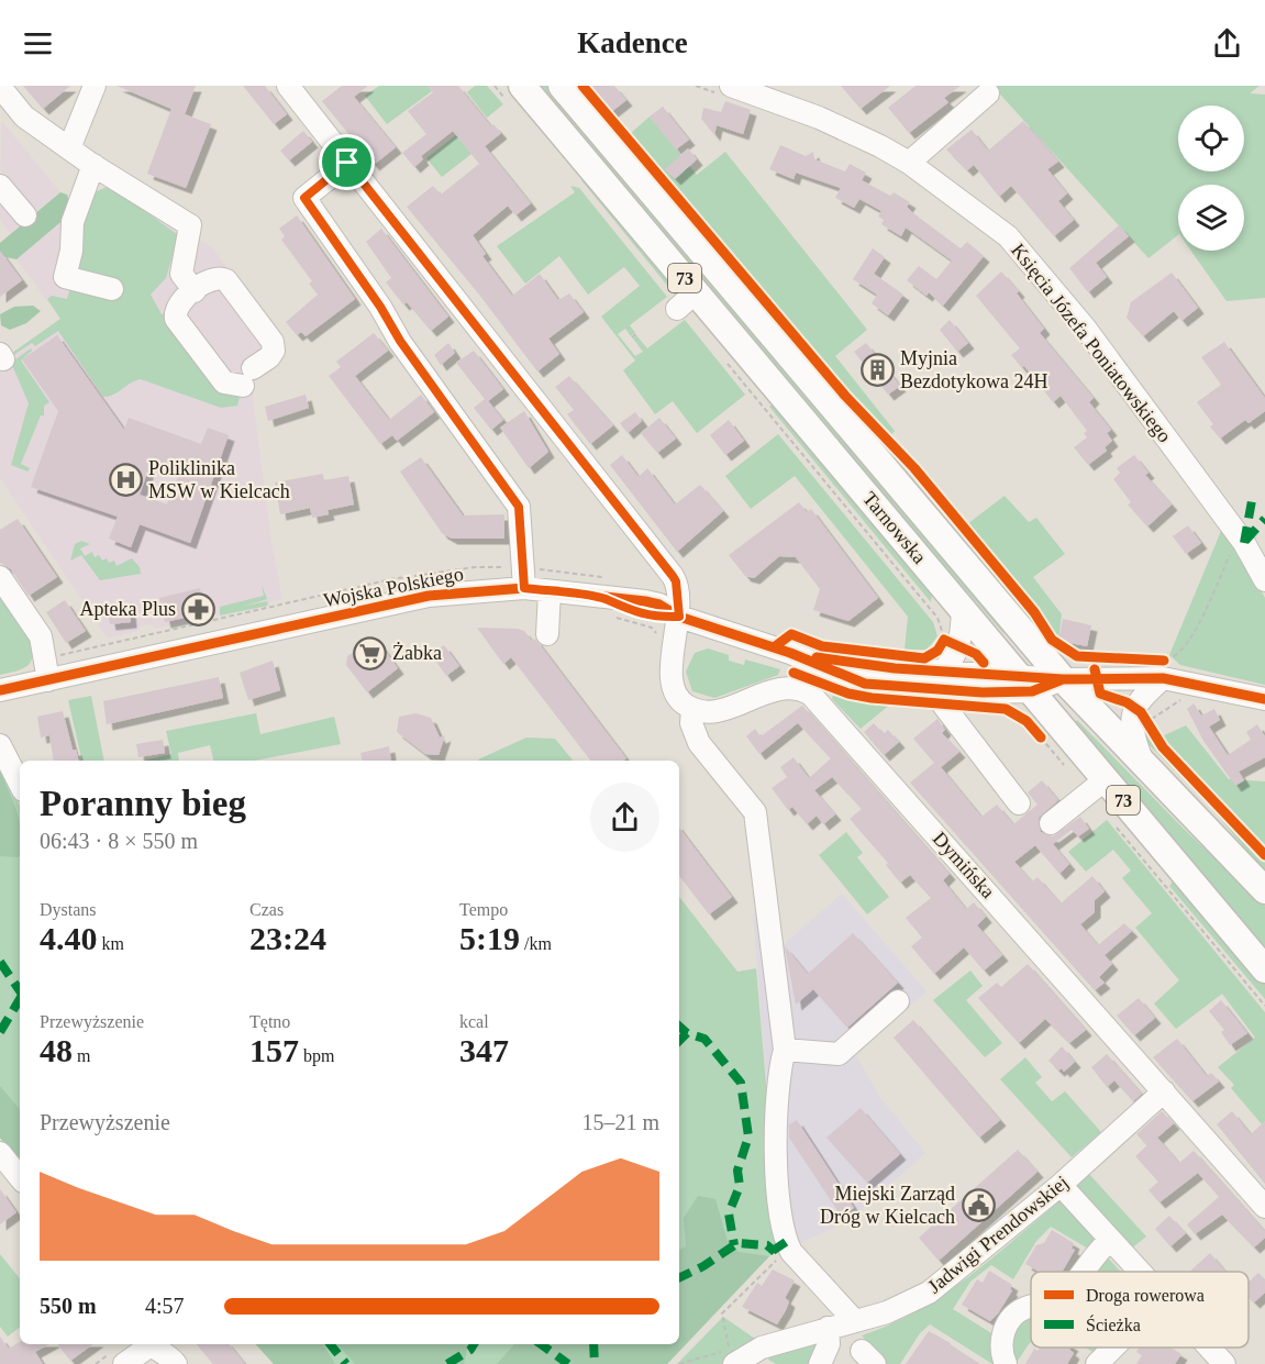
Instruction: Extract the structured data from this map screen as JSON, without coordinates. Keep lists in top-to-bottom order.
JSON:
{
  "streets": {
    "main road": ["73", "Tarnowska"],
    "street": [
      "Księcia Józefa Poniatowskiego",
      "Wojska Polskiego",
      "Dymińska",
      "Jadwigi Prendowskiej"
    ]
  },
  "crossings": [
    ["Tarnowska", "Wojska Polskiego"],
    ["Dymińska", "Jadwigi Prendowskiej"]
  ],
  "places": {
    "building": ["Myjnia Bezdotykowa 24H"],
    "hospital": ["Poliklinika MSW w Kielcach"],
    "pharmacy": ["Apteka Plus"],
    "supermarket": ["Żabka"],
    "public building": ["Miejski Zarząd Dróg w Kielcach"]
  },
  "legend": ["Droga rowerowa", "Ścieżka"],
  "page": {
    "header": "Kadence",
    "heading": ["Poranny bieg", "06:43 · 8 × 550 m"],
    "stats": [
      ["Dystans", "4.40 km"],
      ["Czas", "23:24"],
      ["Tempo", "5:19 /km"],
      ["Przewyższenie", "48 m"],
      ["Tętno", "157 bpm"],
      ["kcal", "347"]
    ],
    "chart": ["Przewyższenie", "15–21 m"],
    "list": [
      {
        "name": "550 m",
        "note": "4:57"
      }
    ]
  }
}
